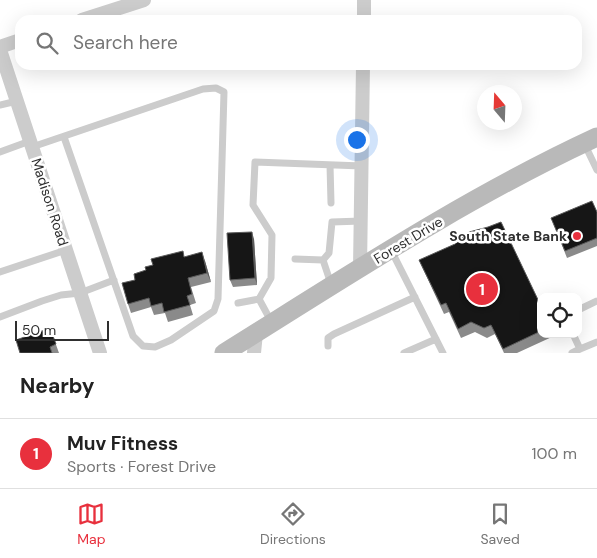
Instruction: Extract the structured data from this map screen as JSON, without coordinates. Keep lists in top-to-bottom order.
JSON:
{
  "streets": {
    "main road": ["Forest Drive"],
    "street": ["Madison Road"]
  },
  "places": ["South State Bank"],
  "scale_bar": "50 m",
  "north": "top",
  "page": {
    "search": "Search here",
    "pins": "1",
    "scale": "50 m",
    "heading": "Nearby",
    "list": [
      {
        "mark": "1",
        "name": "Muv Fitness",
        "note": "Sports · Forest Drive",
        "value": "100 m"
      }
    ],
    "nav": ["Map", "Directions", "Saved"]
  }
}
